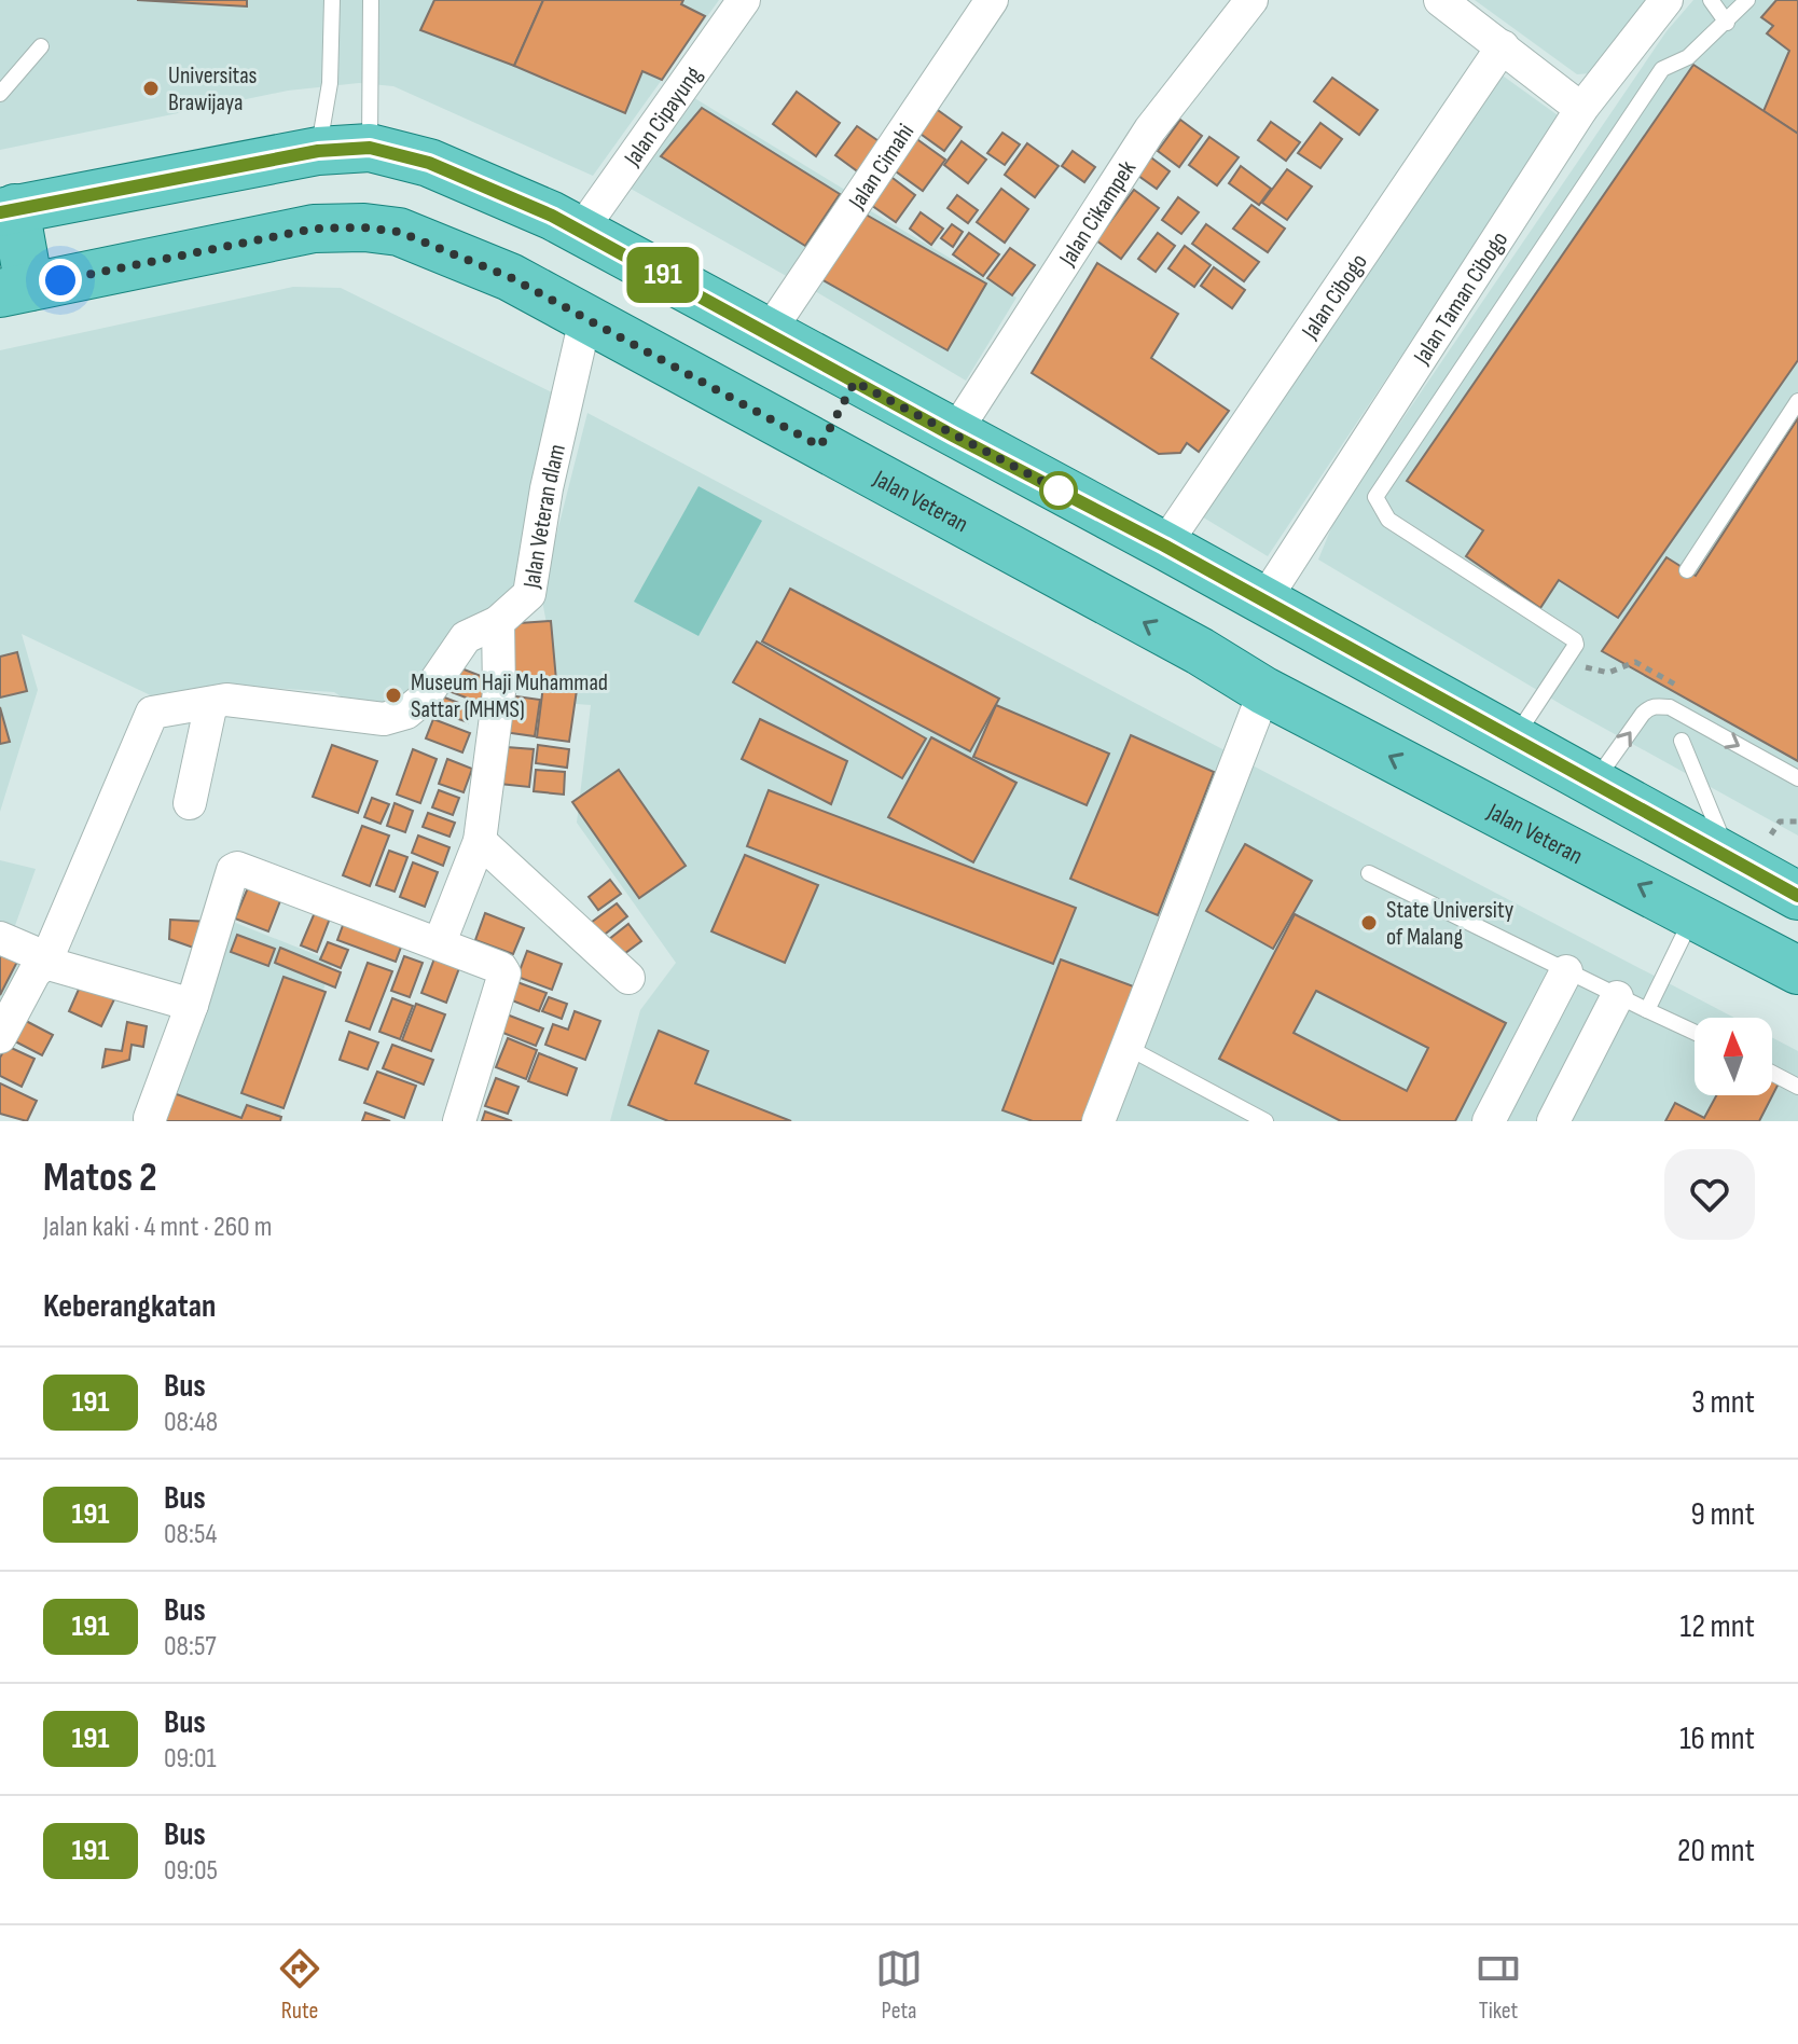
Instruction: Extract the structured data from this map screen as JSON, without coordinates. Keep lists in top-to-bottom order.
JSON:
{
  "streets": {
    "main road": ["Jalan Veteran"],
    "street": [
      "Jalan Cipayung",
      "Jalan Cimahi",
      "Jalan Cikampek",
      "Jalan Cibogo",
      "Jalan Taman Cibogo",
      "Jalan Veteran dlam"
    ]
  },
  "crossings": [
    ["Jalan Veteran", "Jalan Veteran dlam"]
  ],
  "places": ["Universitas Brawijaya", "Museum Haji Muhammad Sattar (MHMS)", "State University of Malang"],
  "lines": ["bus line 191"],
  "north": "top",
  "page": {
    "on_map": "191",
    "heading": [
      ["Matos 2", "Jalan kaki · 4 mnt · 260 m"],
      "Keberangkatan"
    ],
    "list": [
      {
        "mark": "191",
        "name": "Bus",
        "note": "08:48",
        "value": "3 mnt"
      },
      {
        "mark": "191",
        "name": "Bus",
        "note": "08:54",
        "value": "9 mnt"
      },
      {
        "mark": "191",
        "name": "Bus",
        "note": "08:57",
        "value": "12 mnt"
      },
      {
        "mark": "191",
        "name": "Bus",
        "note": "09:01",
        "value": "16 mnt"
      },
      {
        "mark": "191",
        "name": "Bus",
        "note": "09:05",
        "value": "20 mnt"
      }
    ],
    "tabs": ["Rute", "Peta", "Tiket"]
  }
}
